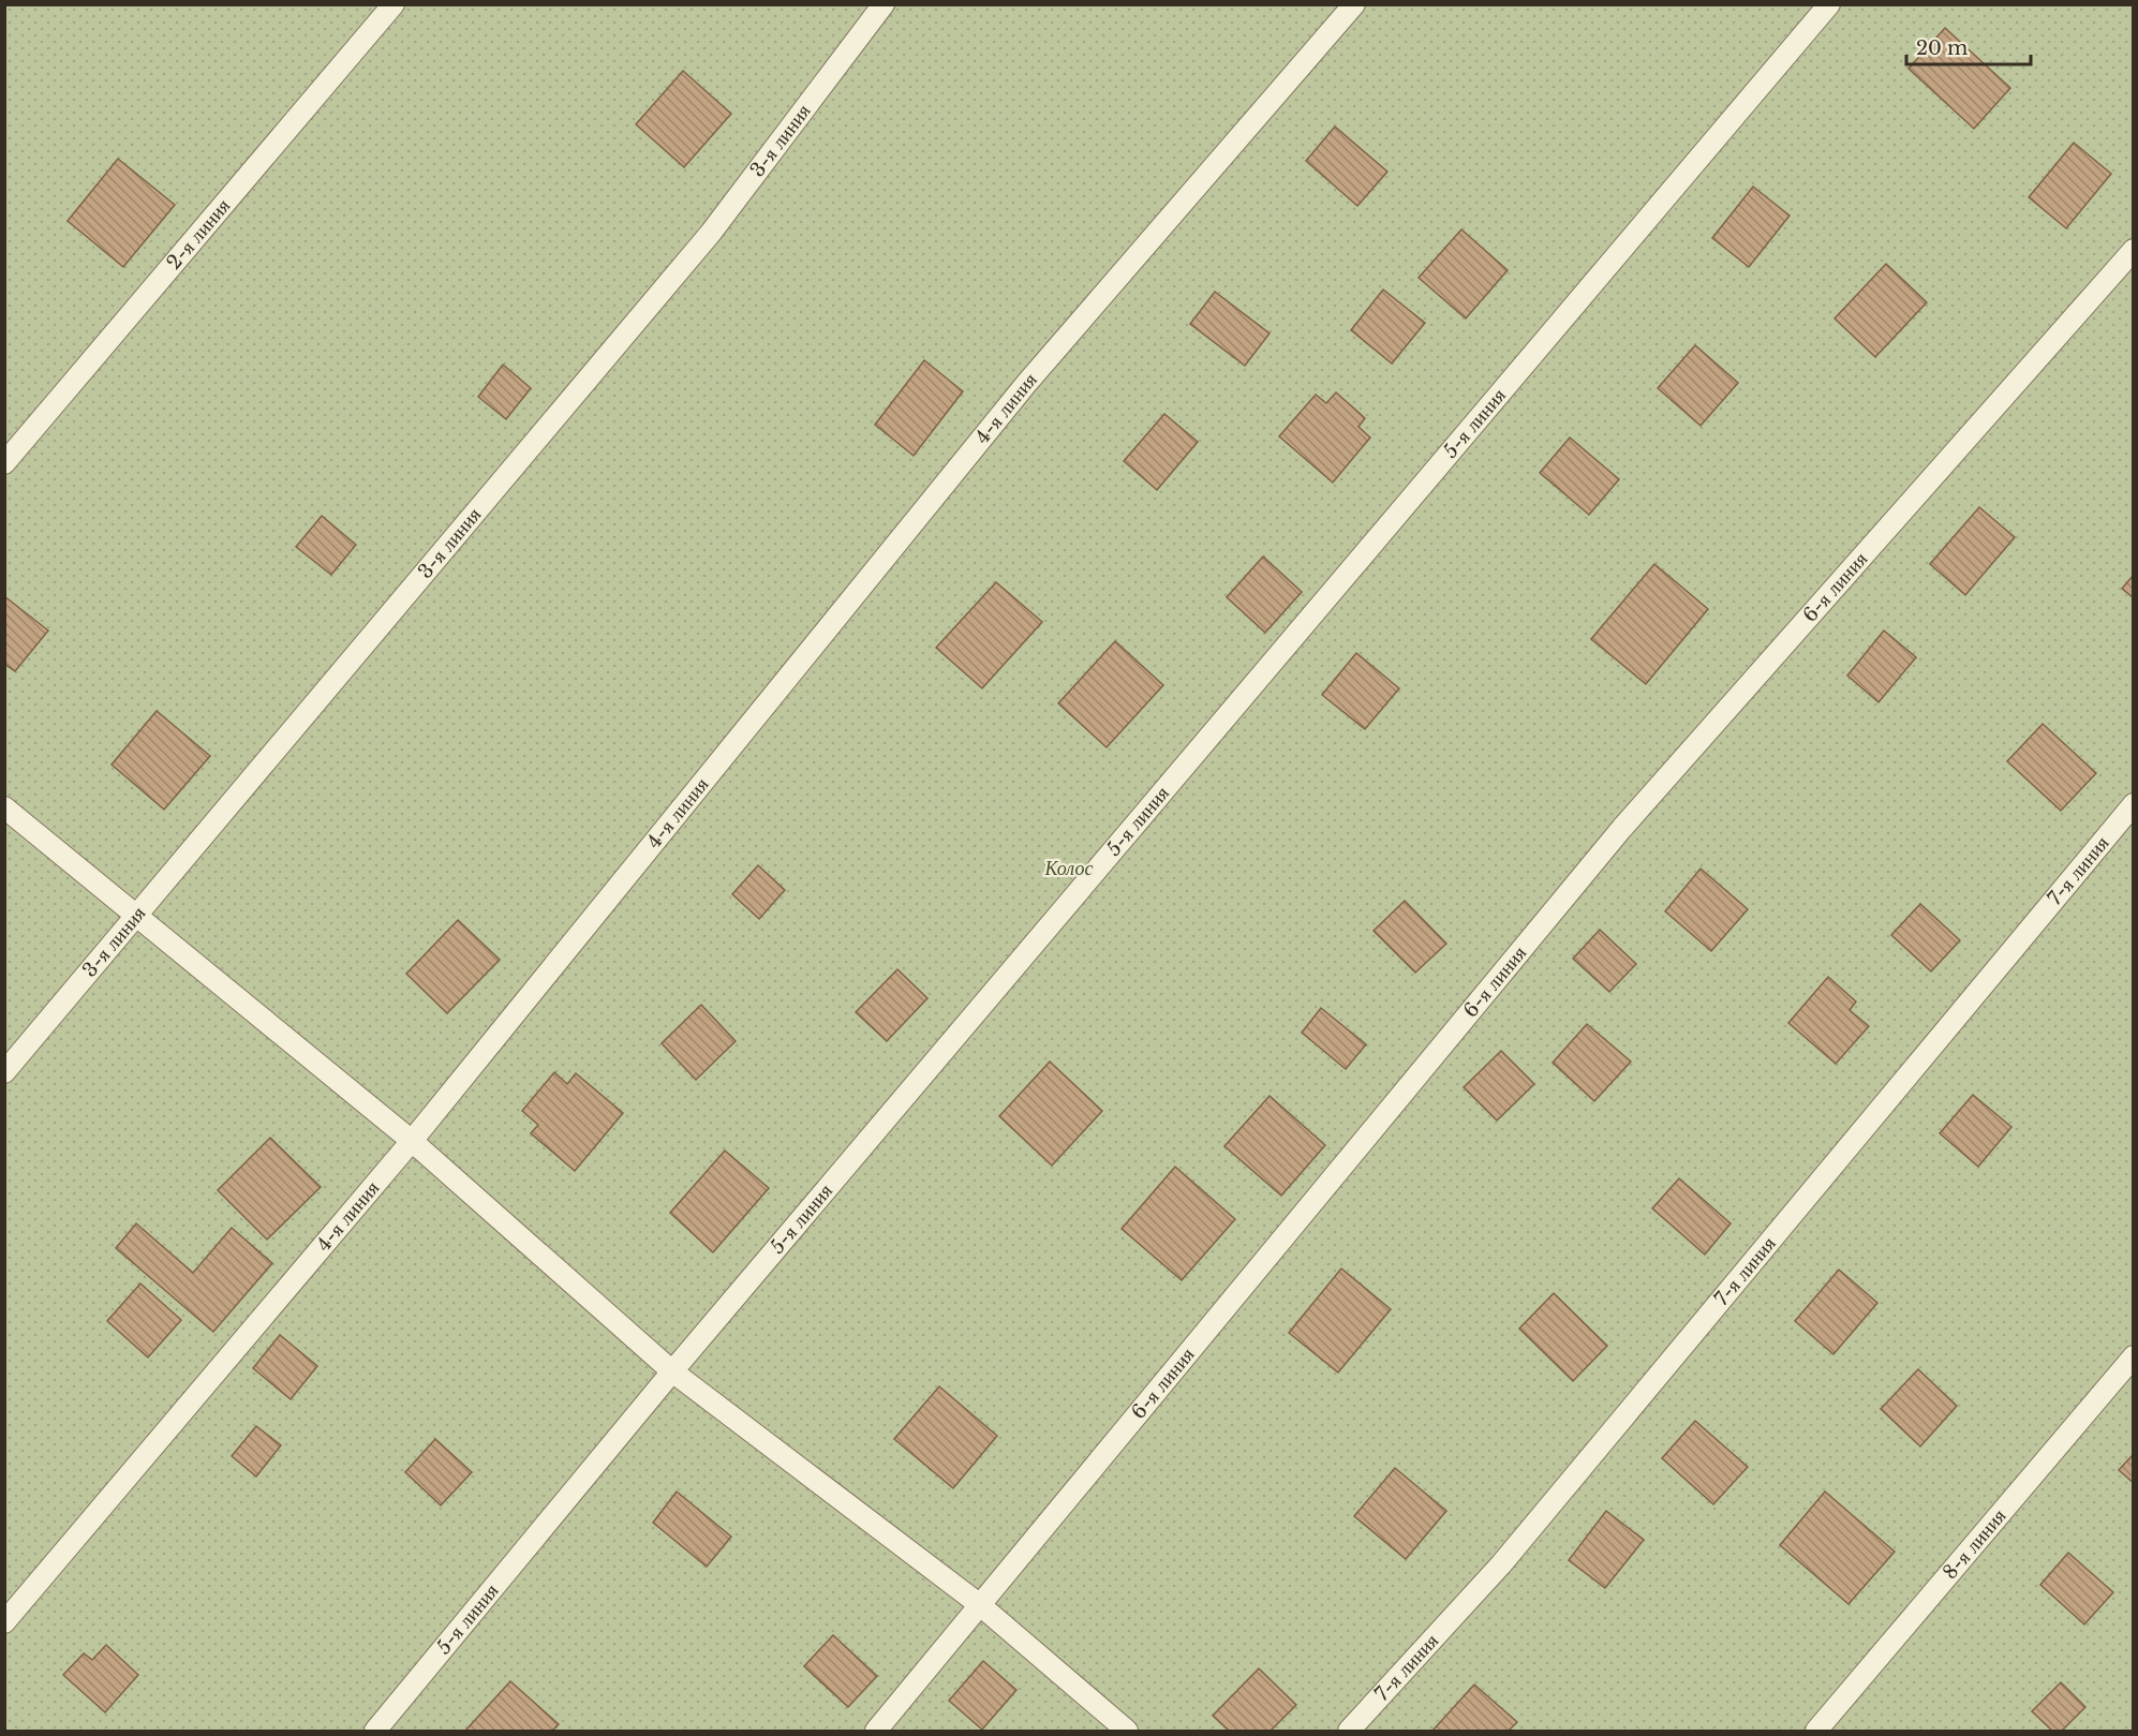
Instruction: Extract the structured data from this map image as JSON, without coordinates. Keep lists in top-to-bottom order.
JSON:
{
  "streets": {
    "lane": [
      "3-я линия",
      "2-я линия",
      "4-я линия",
      "5-я линия",
      "6-я линия",
      "7-я линия",
      "8-я линия"
    ]
  },
  "parks": ["Колос"],
  "scale_bar": "20 m"
}
